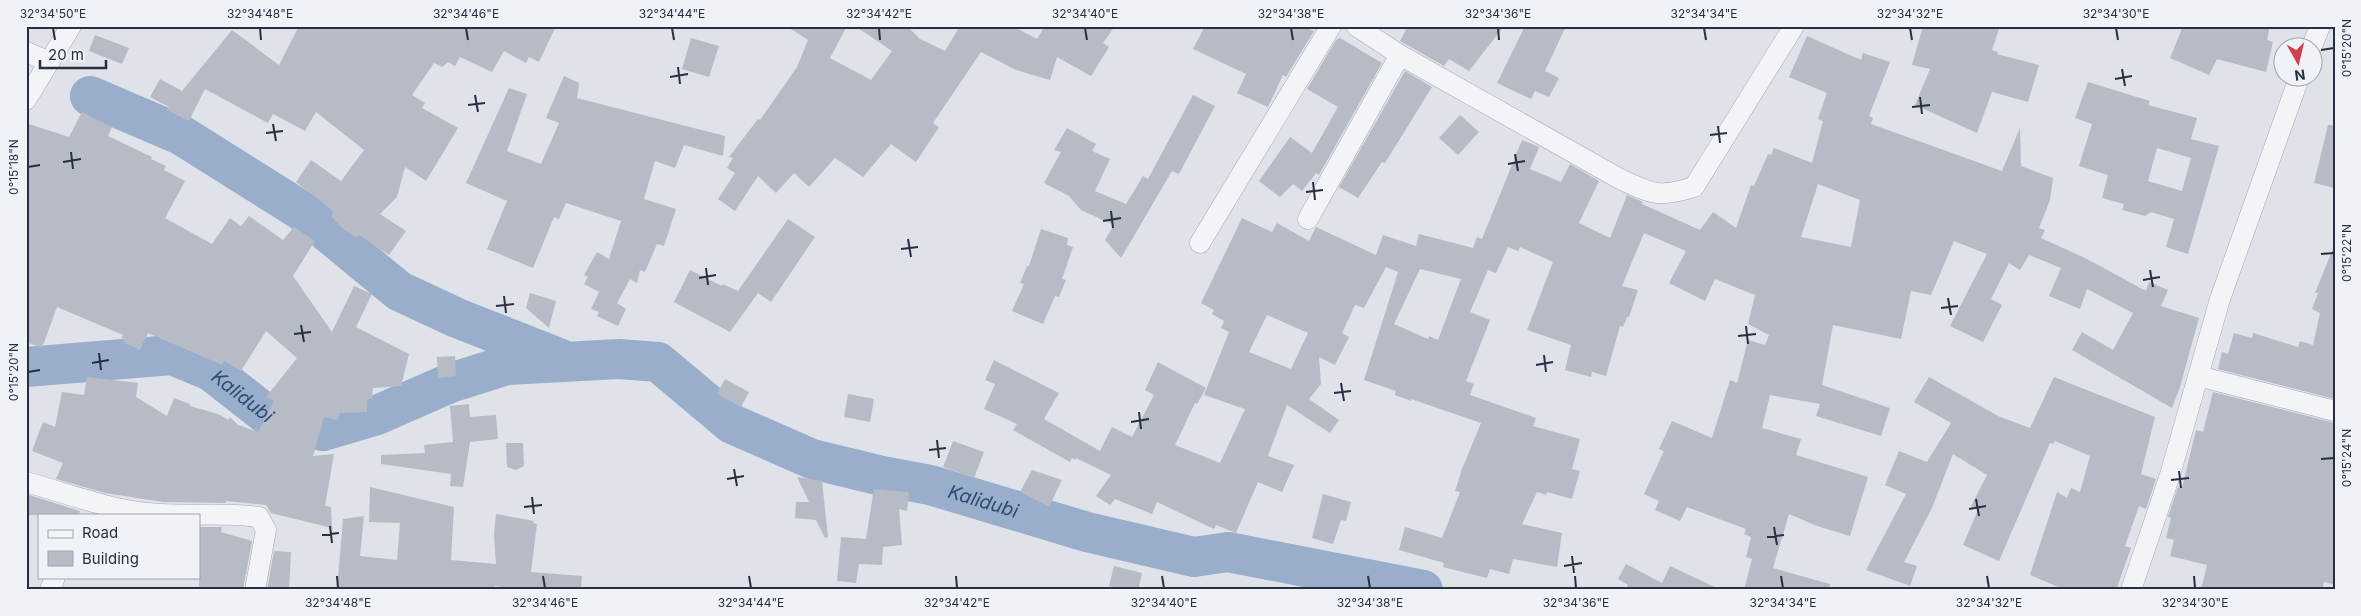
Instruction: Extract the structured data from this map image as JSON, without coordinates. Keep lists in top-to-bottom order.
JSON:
{
  "water": ["Kalidubi"],
  "legend": ["Road", "Building"],
  "scale_bar": "20 m",
  "north": "bottom",
  "coordinates": [
    "32°34'50\"E",
    "32°34'48\"E",
    "32°34'46\"E",
    "32°34'44\"E",
    "32°34'42\"E",
    "32°34'40\"E",
    "32°34'38\"E",
    "32°34'36\"E",
    "32°34'34\"E",
    "32°34'32\"E",
    "32°34'30\"E",
    "0°15'20\"N",
    "0°15'18\"N",
    "0°15'22\"N",
    "0°15'24\"N"
  ]
}
